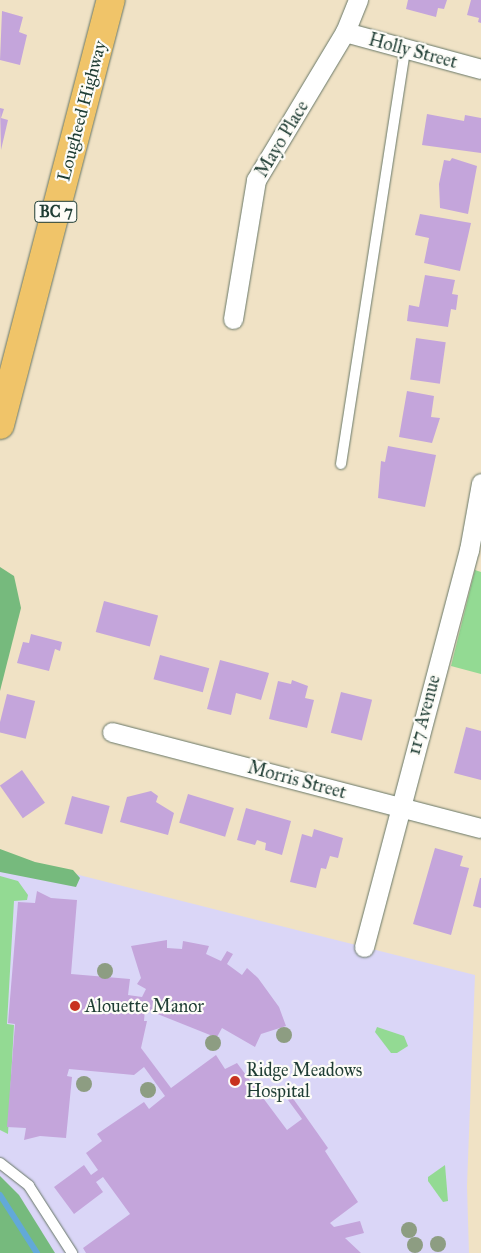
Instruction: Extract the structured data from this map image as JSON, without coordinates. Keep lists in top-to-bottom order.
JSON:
{
  "streets": {
    "highway": ["Lougheed Highway", "BC 7"],
    "street": [
      "Holly Street",
      "Mayo Place",
      "117 Avenue",
      "Morris Street"
    ]
  },
  "crossings": [
    ["Holly Street", "Mayo Place"],
    ["117 Avenue", "Morris Street"]
  ],
  "places": ["Alouette Manor", "Ridge Meadows Hospital"]
}
